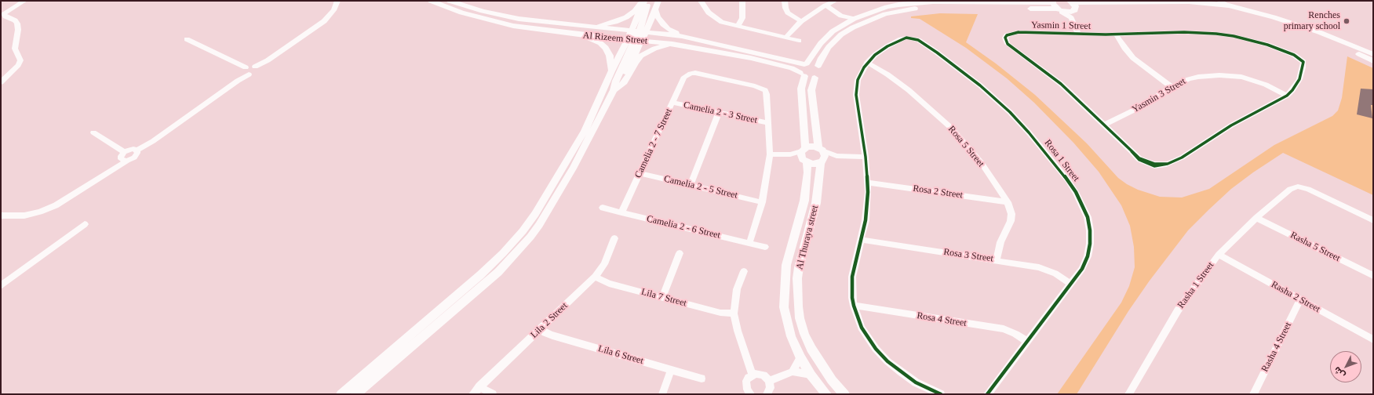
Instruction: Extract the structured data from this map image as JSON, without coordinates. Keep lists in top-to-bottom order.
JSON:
{
  "streets": {
    "street": [
      "Yasmin 1 Street",
      "Al Rizeem Street",
      "Yasmin 3 Street",
      "Camelia 2 - 3 Street",
      "Camelia 2 - 7 Street",
      "Rosa 5 Street",
      "Rosa 1 Street",
      "Camelia 2 - 5 Street",
      "Rosa 2 Street",
      "Camelia 2 - 6 Street",
      "Al Thuraya street",
      "Rasha 5 Street",
      "Rosa 3 Street",
      "Rasha 1 Street",
      "Rasha 2 Street",
      "Lila 7 Street",
      "Rosa 4 Street",
      "Lila 2 Street",
      "Rasha 4 Street",
      "Lila 6 Street"
    ]
  },
  "crossings": [
    ["Yasmin 1 Street", "Yasmin 3 Street"],
    ["Al Rizeem Street", "Al Thuraya street"],
    ["Camelia 2 - 3 Street", "Camelia 2 - 7 Street"],
    ["Camelia 2 - 7 Street", "Camelia 2 - 5 Street"],
    ["Camelia 2 - 7 Street", "Camelia 2 - 6 Street"],
    ["Rosa 5 Street", "Rosa 1 Street"],
    ["Rosa 5 Street", "Rosa 2 Street"],
    ["Rosa 5 Street", "Rosa 3 Street"],
    ["Rosa 1 Street", "Rosa 2 Street"],
    ["Rosa 1 Street", "Rosa 3 Street"],
    ["Rosa 1 Street", "Rosa 4 Street"],
    ["Rasha 5 Street", "Rasha 1 Street"],
    ["Rasha 1 Street", "Rasha 2 Street"],
    ["Rasha 2 Street", "Rasha 4 Street"],
    ["Lila 7 Street", "Lila 2 Street"],
    ["Lila 2 Street", "Lila 6 Street"]
  ],
  "places": ["Renches primary school"],
  "north": "bottom left"
}
